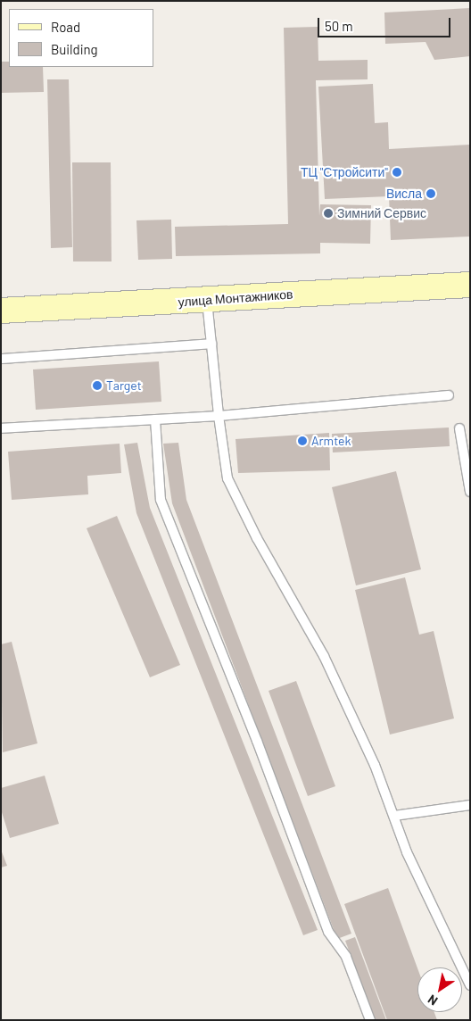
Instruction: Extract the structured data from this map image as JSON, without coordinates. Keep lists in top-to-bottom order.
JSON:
{
  "streets": {
    "main road": ["улица Монтажников"]
  },
  "places": [
    "ТЦ \"Стройсити\"",
    "Висла",
    "Зимний Сервис",
    "Target",
    "Armtek"
  ],
  "legend": ["Road", "Building"],
  "scale_bar": "50 m",
  "north": "bottom left"
}
